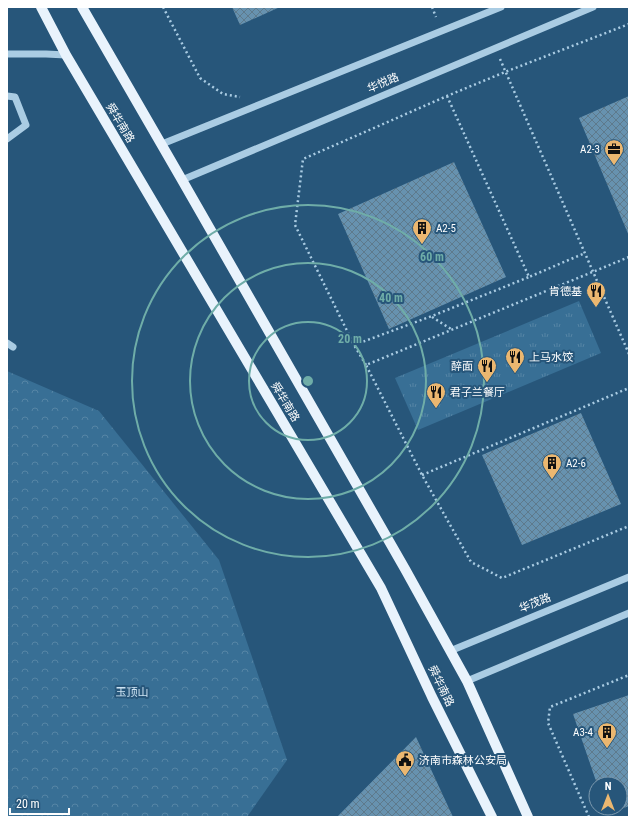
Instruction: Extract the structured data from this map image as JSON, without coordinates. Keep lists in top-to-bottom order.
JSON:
{
  "streets": {
    "main road": ["舜华南路"],
    "street": ["华悦路", "华茂路"]
  },
  "crossings": [
    ["华悦路", "舜华南路"],
    ["舜华南路", "华茂路"]
  ],
  "parks": ["玉顶山"],
  "places": {
    "office": ["A2-3"],
    "building": ["A2-5", "A2-6", "A3-4"],
    "restaurant": [
      "肯德基",
      "上马水饺",
      "醉面",
      "君子兰餐厅"
    ],
    "public building": ["济南市森林公安局"]
  },
  "scale_bar": "20 m",
  "north": "top",
  "rings": ["60 m", "40 m", "20 m"]
}
